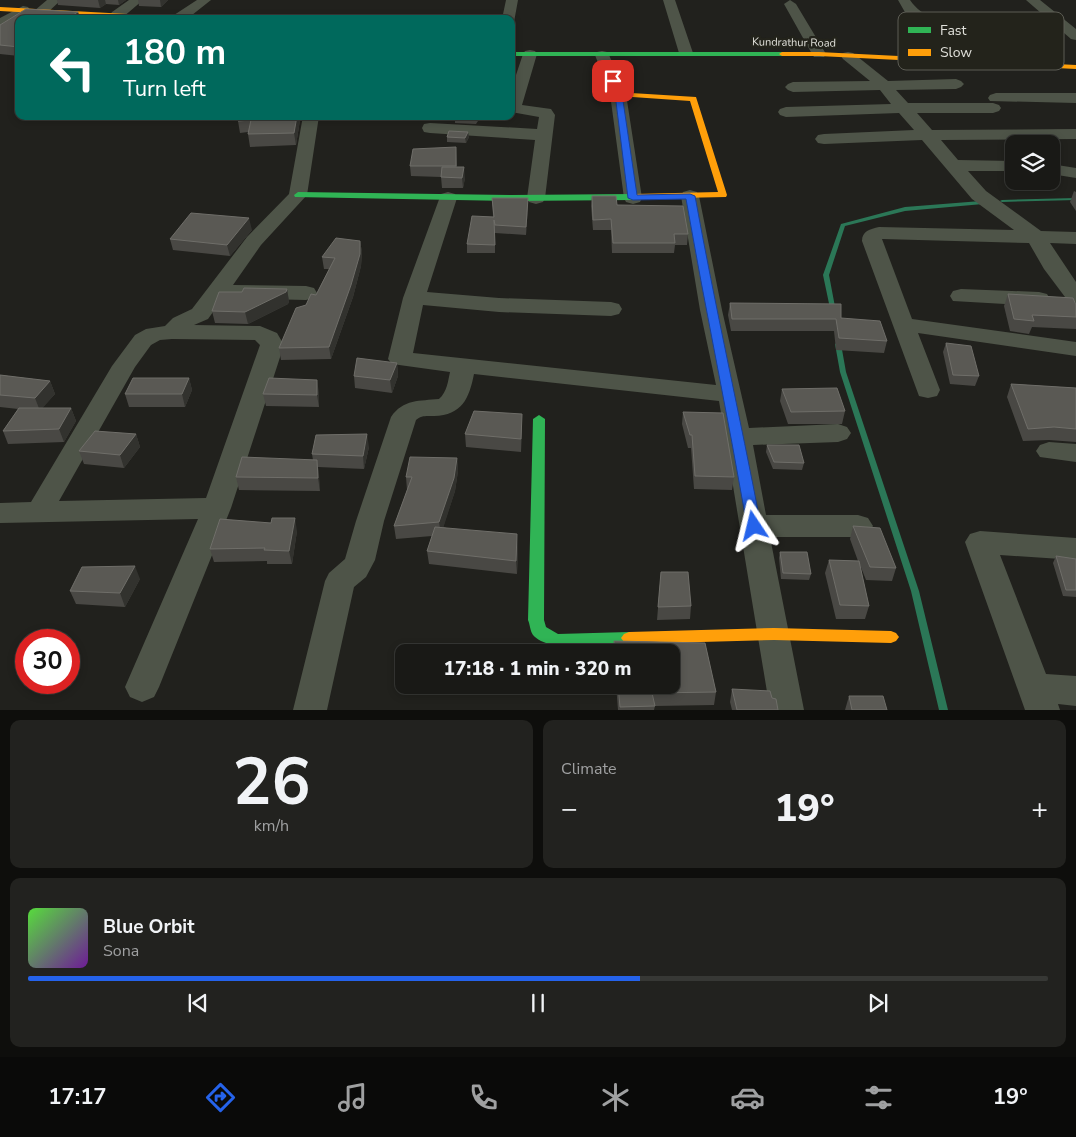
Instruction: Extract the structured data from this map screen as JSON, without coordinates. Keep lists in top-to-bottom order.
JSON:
{
  "streets": {
    "street": ["Kundrathur Road"]
  },
  "legend": ["Fast", "Slow"],
  "page": {
    "turn": ["180 m", "Turn left"],
    "limit": "30",
    "trip": "17:18 · 1 min · 320 m",
    "tile": [
      ["26", "km/h"],
      "Climate"
    ],
    "heat": ["−", "19°", "+"],
    "song": ["Blue Orbit", "Sona"],
    "tabs": ["17:17", "19°"]
  }
}
